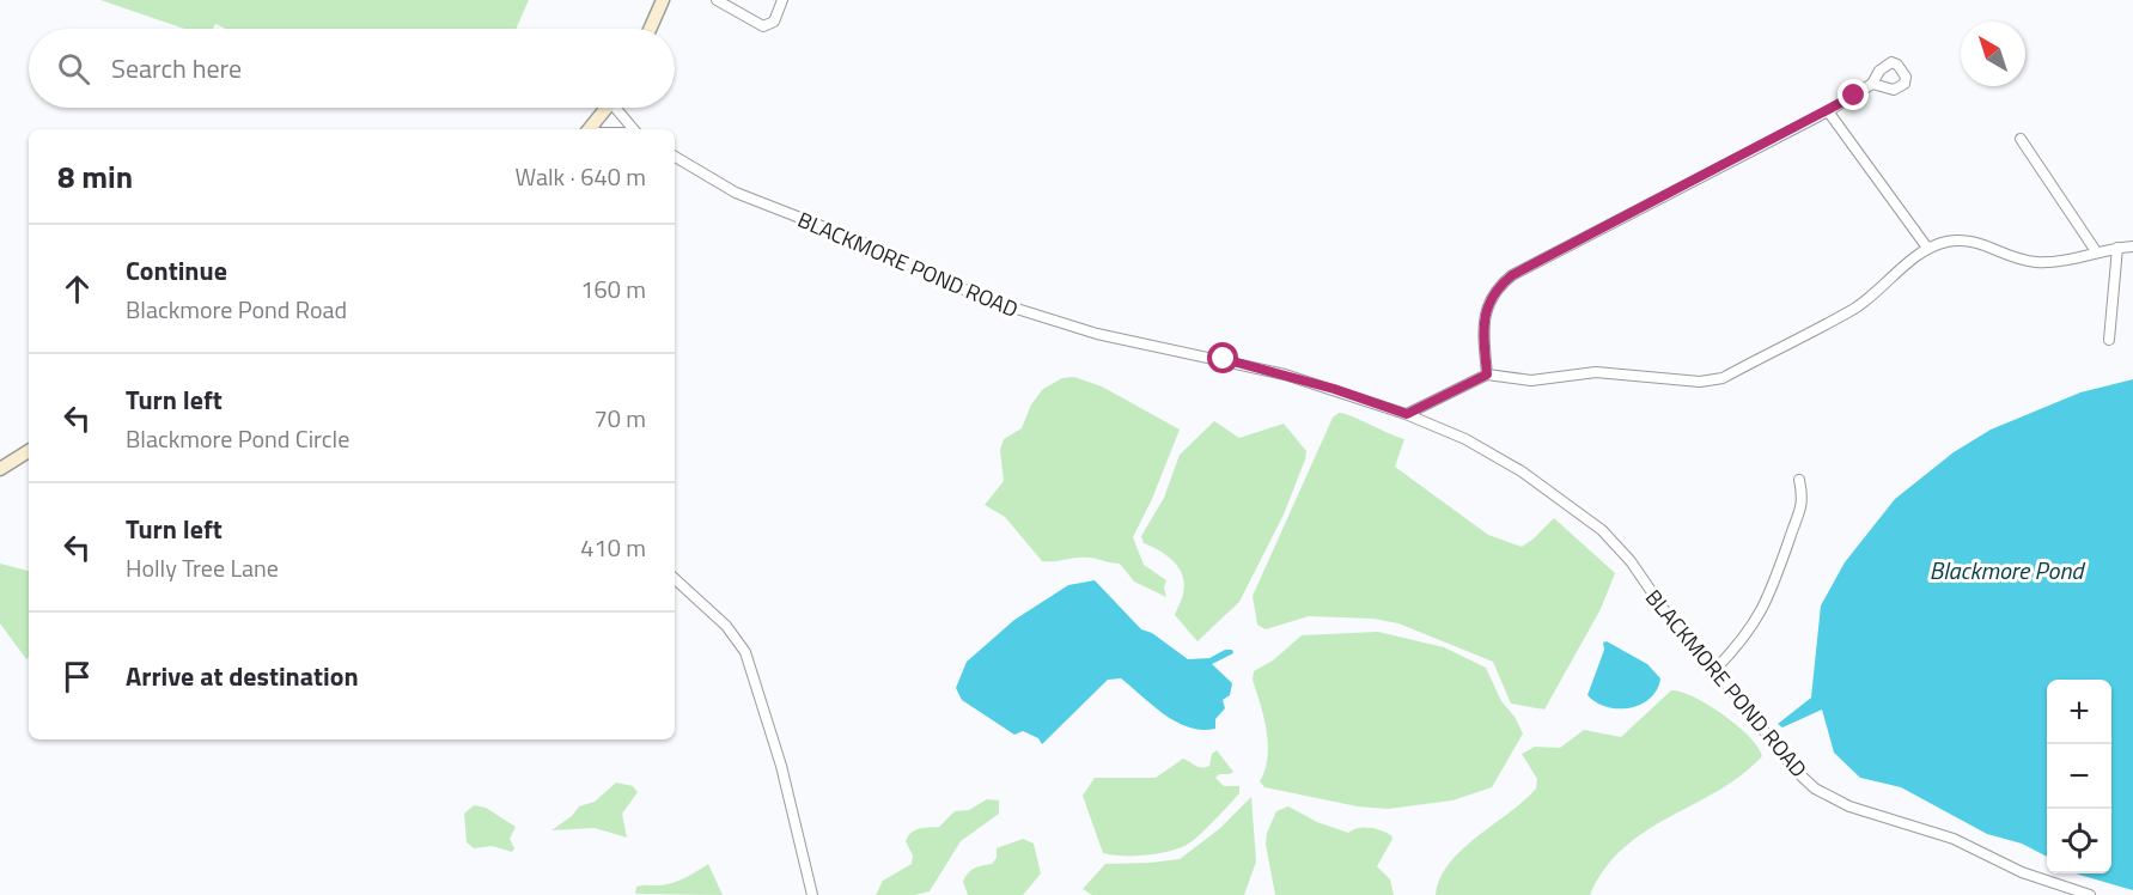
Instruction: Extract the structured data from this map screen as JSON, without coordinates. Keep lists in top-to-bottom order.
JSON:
{
  "streets": {
    "street": ["BLACKMORE POND ROAD"]
  },
  "water": ["Blackmore Pond"],
  "north": "top left",
  "page": {
    "search": "Search here",
    "heading": ["8 min", "Walk · 640 m"],
    "list": [
      ["Continue", "Blackmore Pond Road", "160 m"],
      ["Turn left", "Blackmore Pond Circle", "70 m"],
      ["Turn left", "Holly Tree Lane", "410 m"],
      "Arrive at destination"
    ],
    "map_buttons": ["+", "−"]
  }
}
